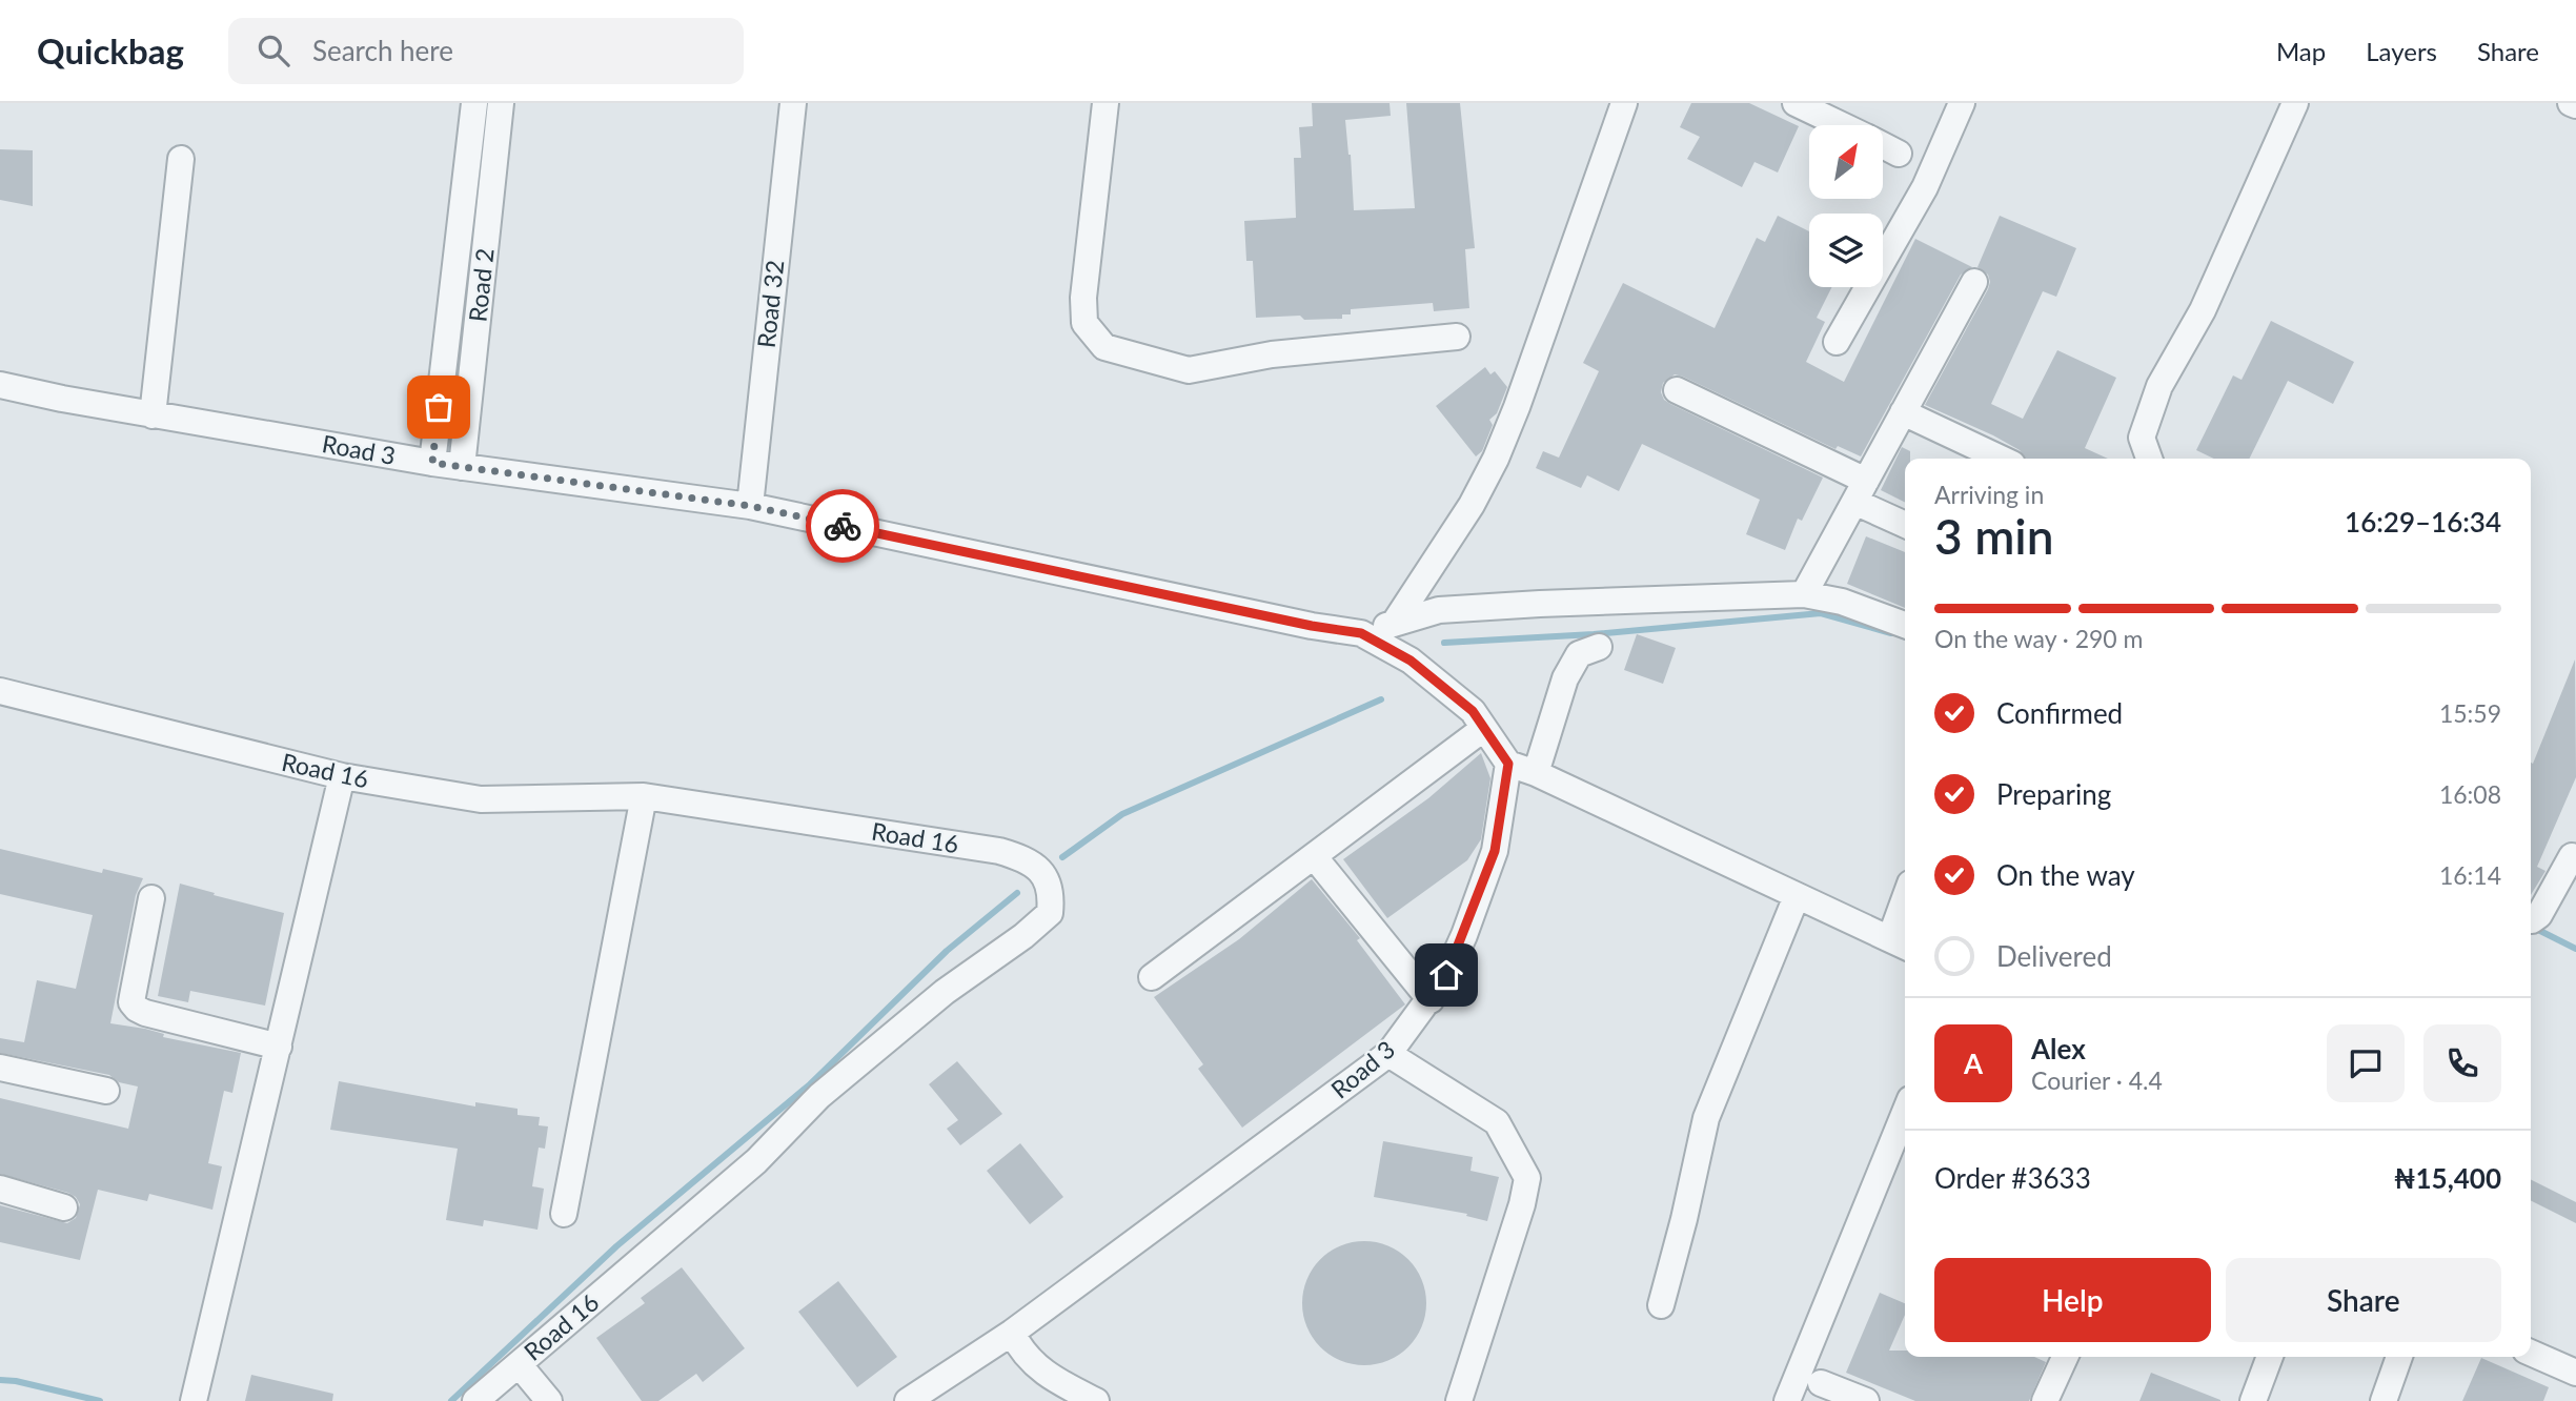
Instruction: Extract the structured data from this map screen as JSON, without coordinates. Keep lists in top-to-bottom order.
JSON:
{
  "streets": {
    "street": [
      "Road 2",
      "Road 32",
      "Road 3",
      "Road 16"
    ]
  },
  "crossings": [
    ["Road 2", "Road 3"],
    ["Road 32", "Road 3"]
  ],
  "north": "top right",
  "page": {
    "header": "Quickbag",
    "search": "Search here",
    "nav": ["Map", "Layers", "Share"],
    "heading": ["3 min", "Arriving in", "16:29–16:34"],
    "panel": [
      "Alex",
      "Courier · 4.4",
      "Order #3633",
      "₦15,400"
    ],
    "bar": "On the way · 290 m",
    "list": [
      ["Confirmed", "15:59"],
      ["Preparing", "16:08"],
      ["On the way", "16:14"],
      "Delivered"
    ],
    "round": "A",
    "buttons": ["Help", "Share"]
  }
}
